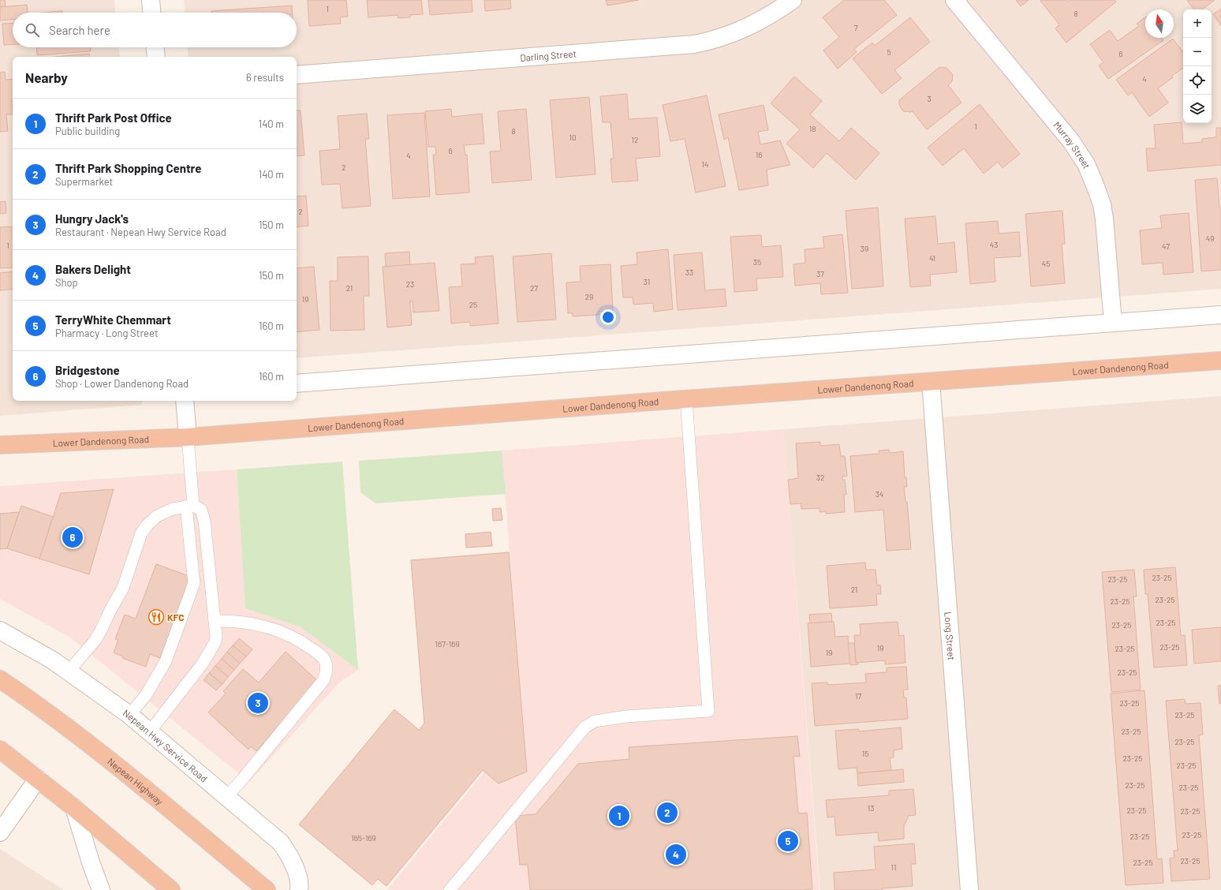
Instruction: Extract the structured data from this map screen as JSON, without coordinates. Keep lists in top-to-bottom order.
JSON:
{
  "streets": {
    "highway": ["Lower Dandenong Road", "Nepean Highway"],
    "street": [
      "Darling Street",
      "Murray Street",
      "Long Street",
      "Nepean Hwy Service Road"
    ]
  },
  "crossings": [
    ["Lower Dandenong Road", "Long Street"]
  ],
  "places": {
    "restaurant": ["KFC"]
  },
  "house_numbers": [
    "1",
    "8",
    "7",
    "5",
    "6",
    "4",
    "3",
    "1",
    "18",
    "8",
    "10",
    "12",
    "6",
    "16",
    "4",
    "14",
    "2",
    "2",
    "49",
    "43",
    "1",
    "47",
    "39",
    "41",
    "35",
    "45",
    "33",
    "37",
    "31",
    "23",
    "21",
    "27",
    "29",
    "19",
    "25",
    "32",
    "34",
    "23-25",
    "23-25",
    "21",
    "23-25",
    "23-25",
    "23-25",
    "23-25",
    "167-169",
    "23-25",
    "19",
    "23-25",
    "19",
    "23-25",
    "17",
    "23-25",
    "23-25",
    "23-25",
    "23-25",
    "15",
    "23-25",
    "23-25",
    "23-25",
    "23-25",
    "13",
    "23-25",
    "23-25",
    "23-25",
    "23-25",
    "165-169",
    "23-25",
    "23-25",
    "11"
  ],
  "north": "top",
  "page": {
    "map_buttons": ["+", "−"],
    "search": "Search here",
    "heading": ["Nearby", "6 results"],
    "list": [
      {
        "mark": "1",
        "name": "Thrift Park Post Office",
        "note": "Public building",
        "value": "140 m"
      },
      {
        "mark": "2",
        "name": "Thrift Park Shopping Centre",
        "note": "Supermarket",
        "value": "140 m"
      },
      {
        "mark": "3",
        "name": "Hungry Jack's",
        "note": "Restaurant · Nepean Hwy Service Road",
        "value": "150 m"
      },
      {
        "mark": "4",
        "name": "Bakers Delight",
        "note": "Shop",
        "value": "150 m"
      },
      {
        "mark": "5",
        "name": "TerryWhite Chemmart",
        "note": "Pharmacy · Long Street",
        "value": "160 m"
      },
      {
        "mark": "6",
        "name": "Bridgestone",
        "note": "Shop · Lower Dandenong Road",
        "value": "160 m"
      }
    ],
    "pins": [
      "6",
      "3",
      "2",
      "1",
      "5",
      "4"
    ]
  }
}
